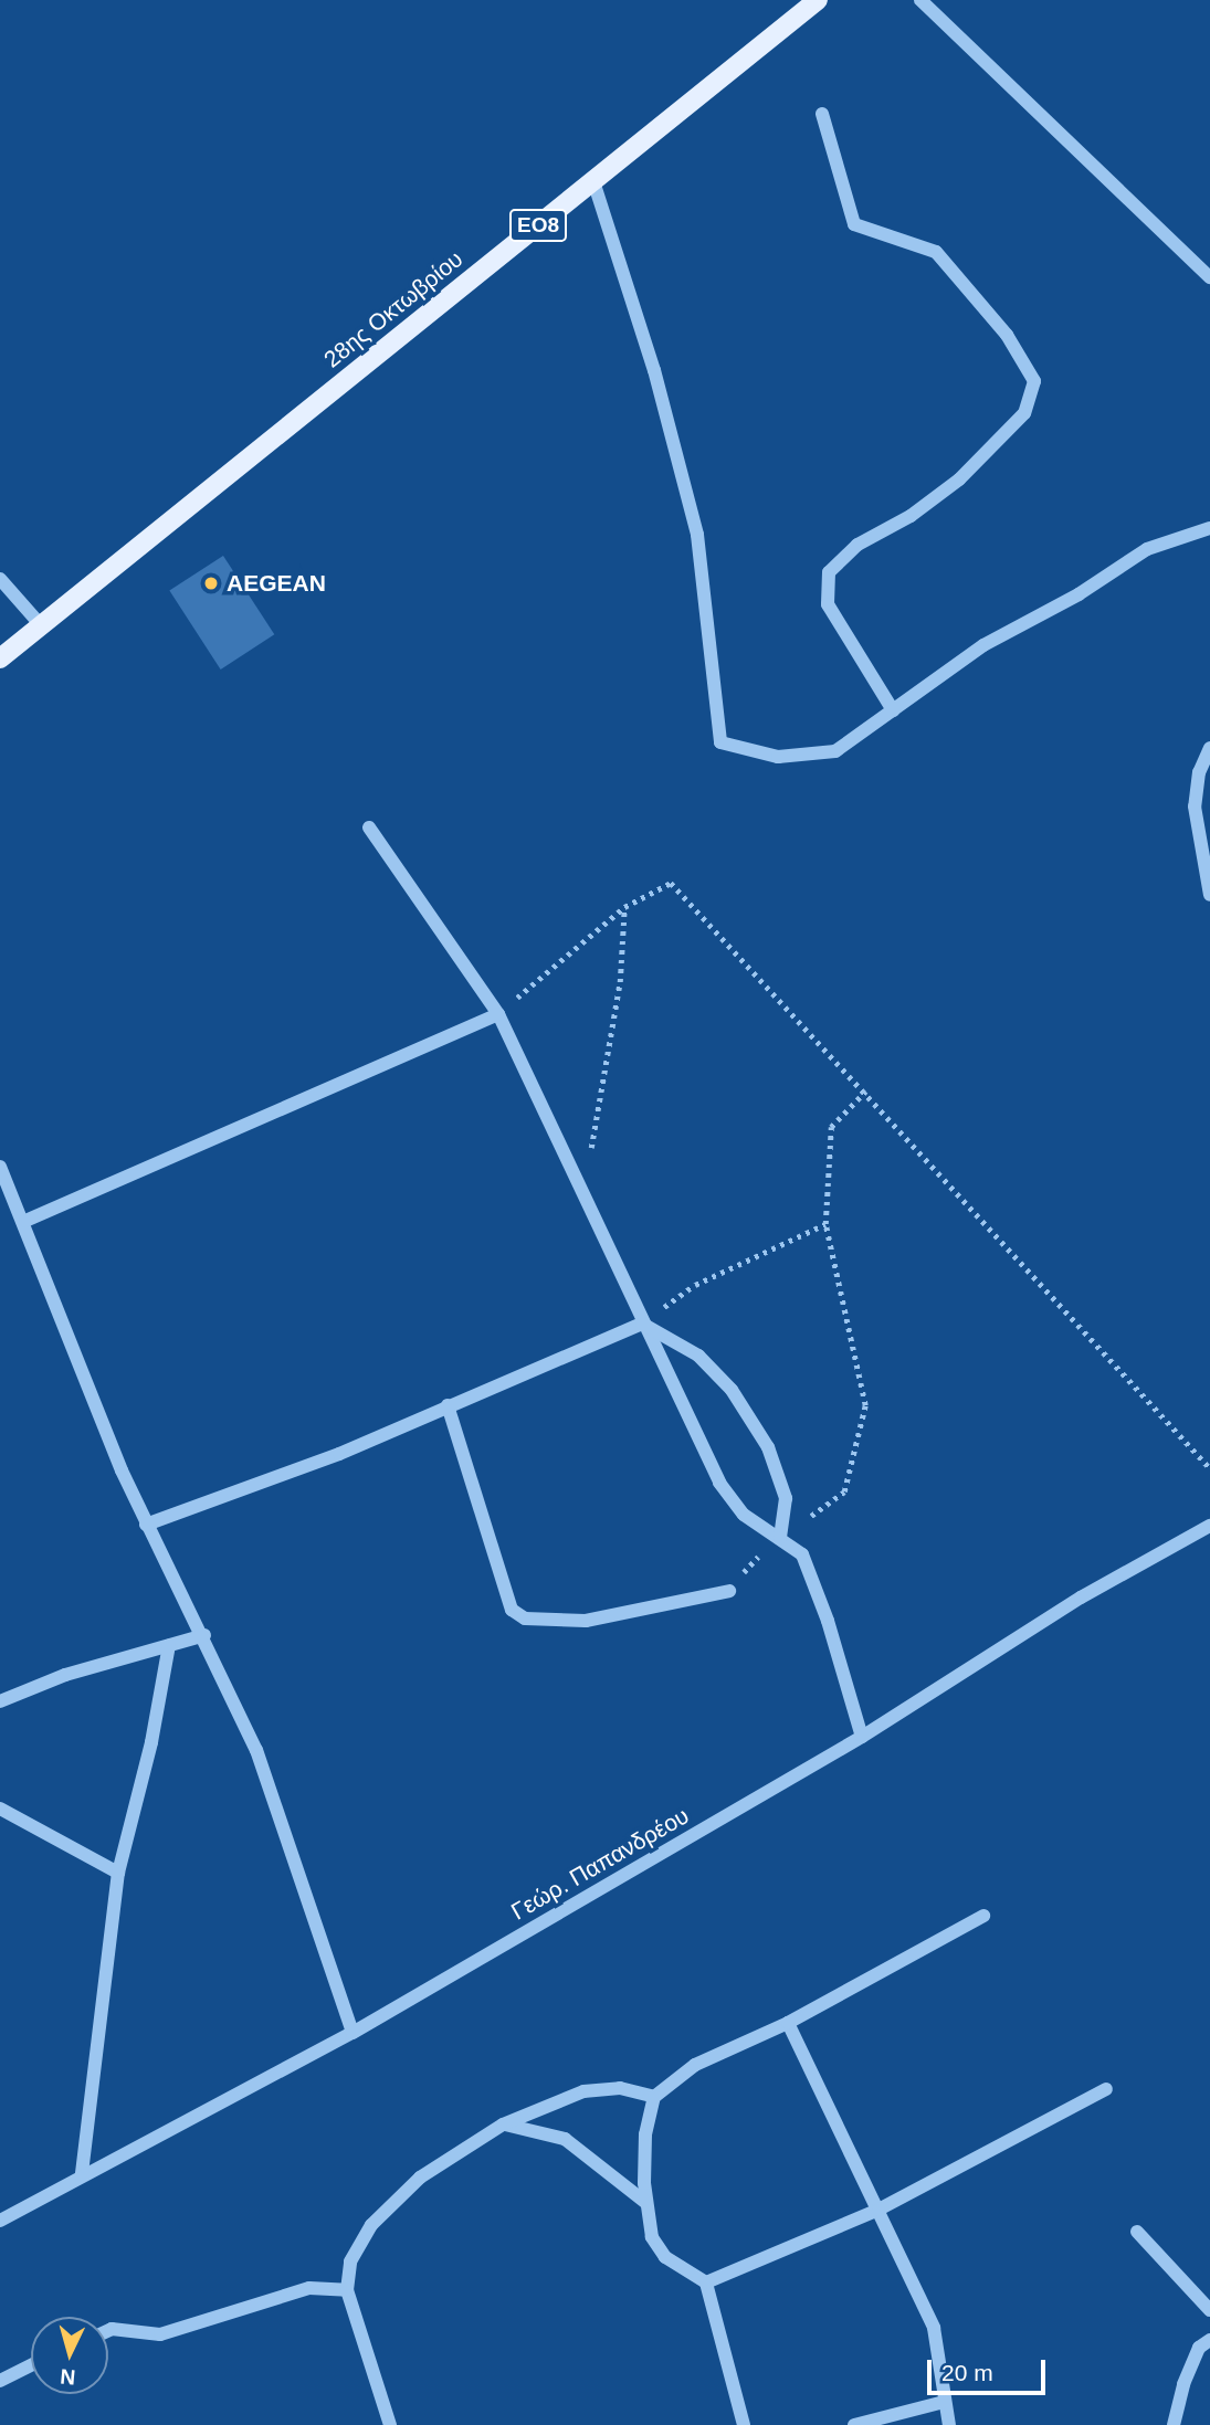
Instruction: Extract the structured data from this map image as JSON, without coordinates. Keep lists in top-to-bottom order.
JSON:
{
  "streets": {
    "main road": ["ΕΟ8", "28ης Οκτωβρίου"],
    "street": ["Γεώρ. Παπανδρέου"]
  },
  "places": ["AEGEAN"],
  "scale_bar": "20 m",
  "north": "bottom"
}
